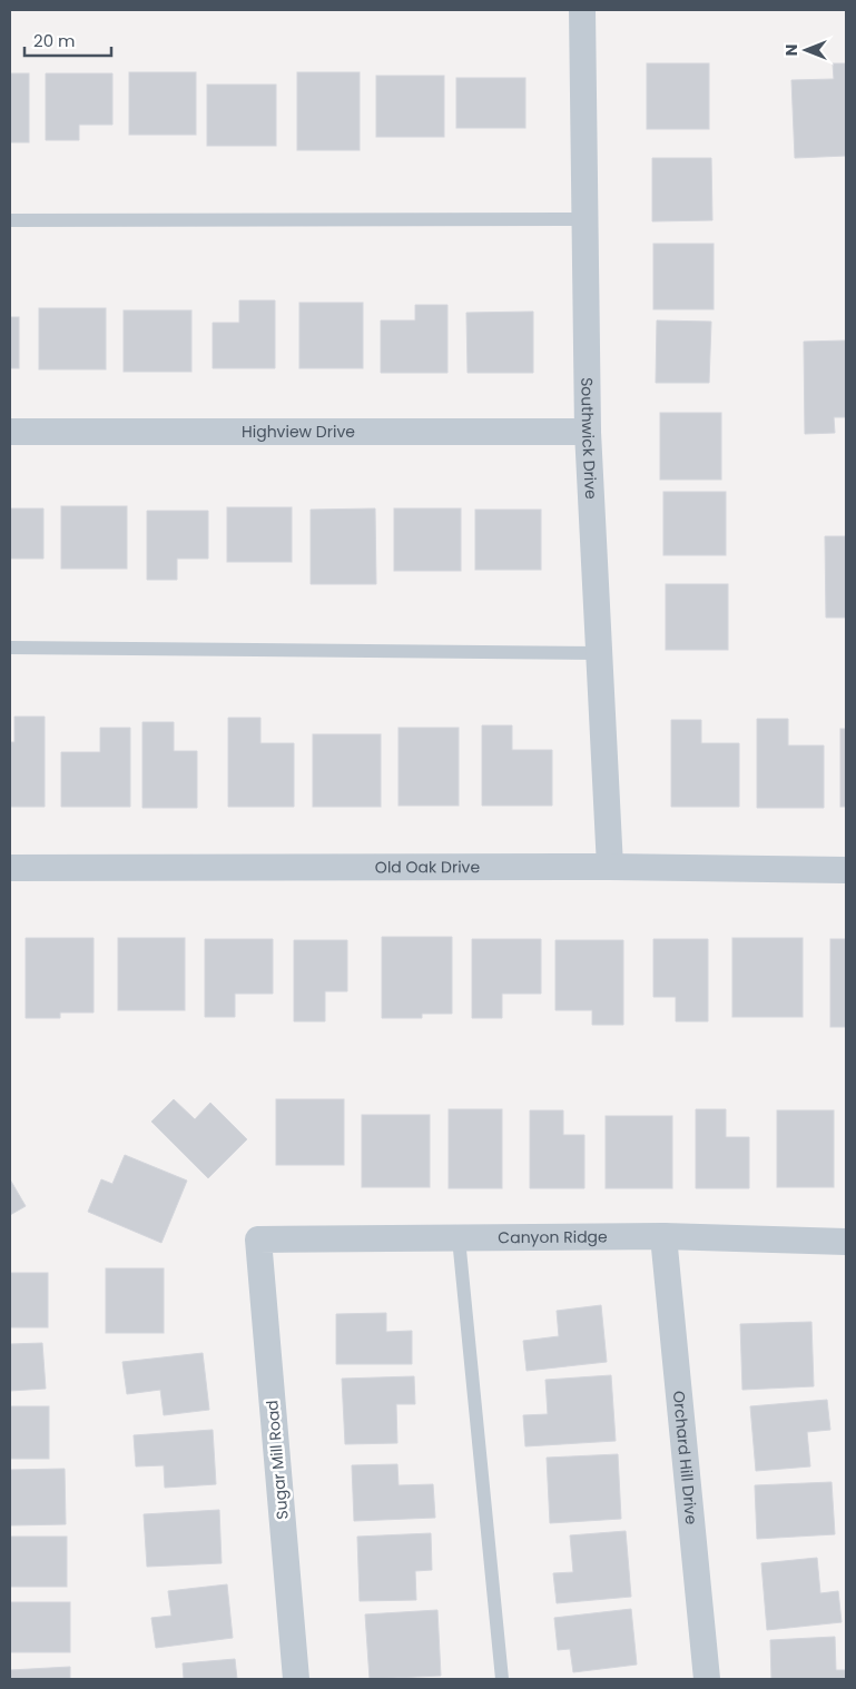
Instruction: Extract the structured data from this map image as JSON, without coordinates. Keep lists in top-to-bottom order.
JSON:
{
  "streets": {
    "street": [
      "Highview Drive",
      "Southwick Drive",
      "Old Oak Drive",
      "Canyon Ridge",
      "Orchard Hill Drive",
      "Sugar Mill Road"
    ]
  },
  "crossings": [
    ["Highview Drive", "Southwick Drive"],
    ["Southwick Drive", "Old Oak Drive"],
    ["Canyon Ridge", "Orchard Hill Drive"],
    ["Canyon Ridge", "Sugar Mill Road"]
  ],
  "scale_bar": "20 m",
  "north": "left"
}
